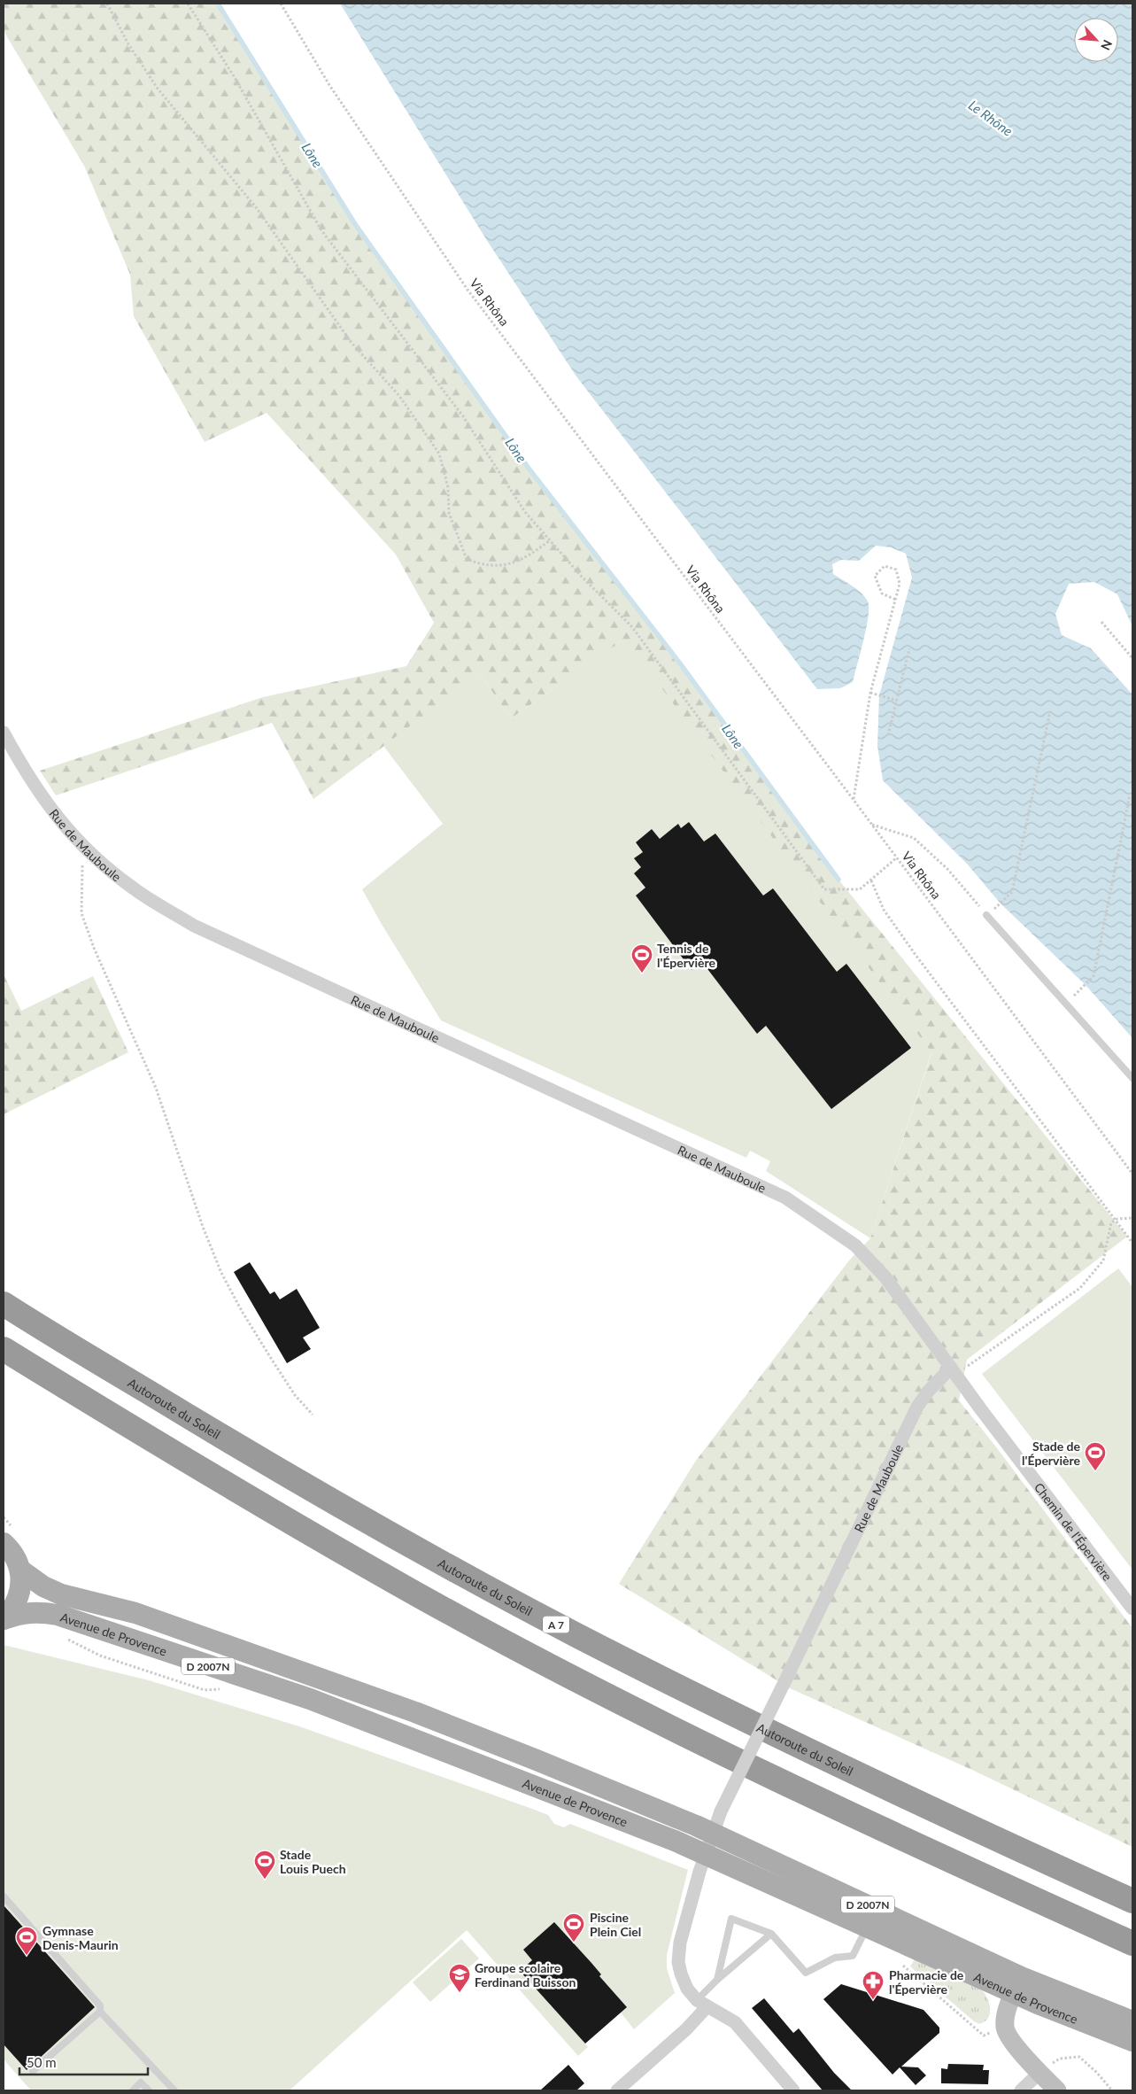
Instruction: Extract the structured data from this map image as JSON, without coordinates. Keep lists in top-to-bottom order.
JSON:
{
  "streets": {
    "highway": ["Autoroute du Soleil", "A 7"],
    "main road": ["Avenue de Provence", "D 2007N"],
    "street": ["Rue de Mauboule", "Chemin de l'Épervière"],
    "path": ["Via Rhôna"]
  },
  "crossings": [
    ["Rue de Mauboule", "Chemin de l'Épervière"],
    ["Rue de Mauboule", "Avenue de Provence"]
  ],
  "water": ["Le Rhône", "Lône"],
  "places": {
    "sports": [
      "Tennis de l'Épervière",
      "Stade de l'Épervière",
      "Stade Louis Puech",
      "Piscine Plein Ciel",
      "Gymnase Denis-Maurin"
    ],
    "school or university": ["Groupe scolaire Ferdinand Buisson"],
    "pharmacy": ["Pharmacie de l'Épervière"]
  },
  "scale_bar": "50 m",
  "north": "bottom right"
}
